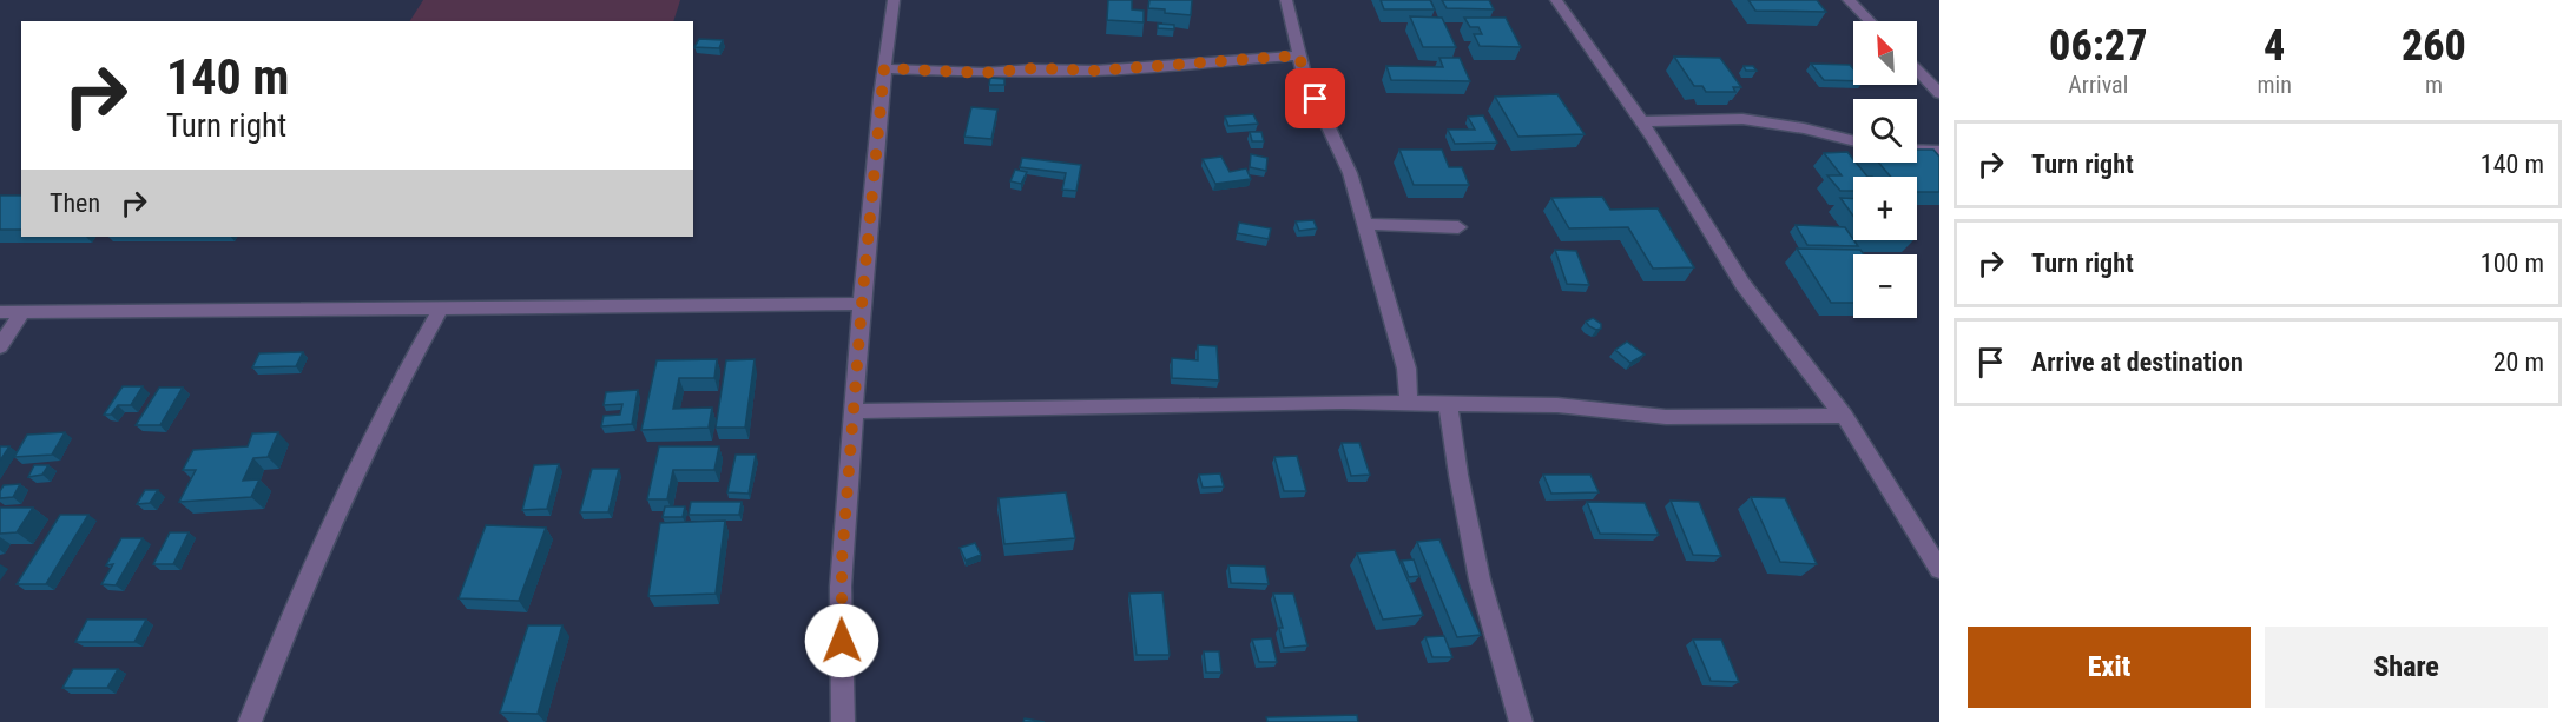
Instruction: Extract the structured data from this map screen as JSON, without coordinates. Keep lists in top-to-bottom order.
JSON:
{
  "north": "top left",
  "page": {
    "eta": [
      "06:27",
      "Arrival",
      "4",
      "min",
      "260",
      "m"
    ],
    "map_buttons": ["+", "−"],
    "turn": ["140 m", "Turn right"],
    "list": [
      {
        "name": "Turn right",
        "value": "140 m"
      },
      {
        "name": "Turn right",
        "value": "100 m"
      },
      {
        "name": "Arrive at destination",
        "value": "20 m"
      }
    ],
    "then": "Then",
    "buttons": ["Exit", "Share"]
  }
}
